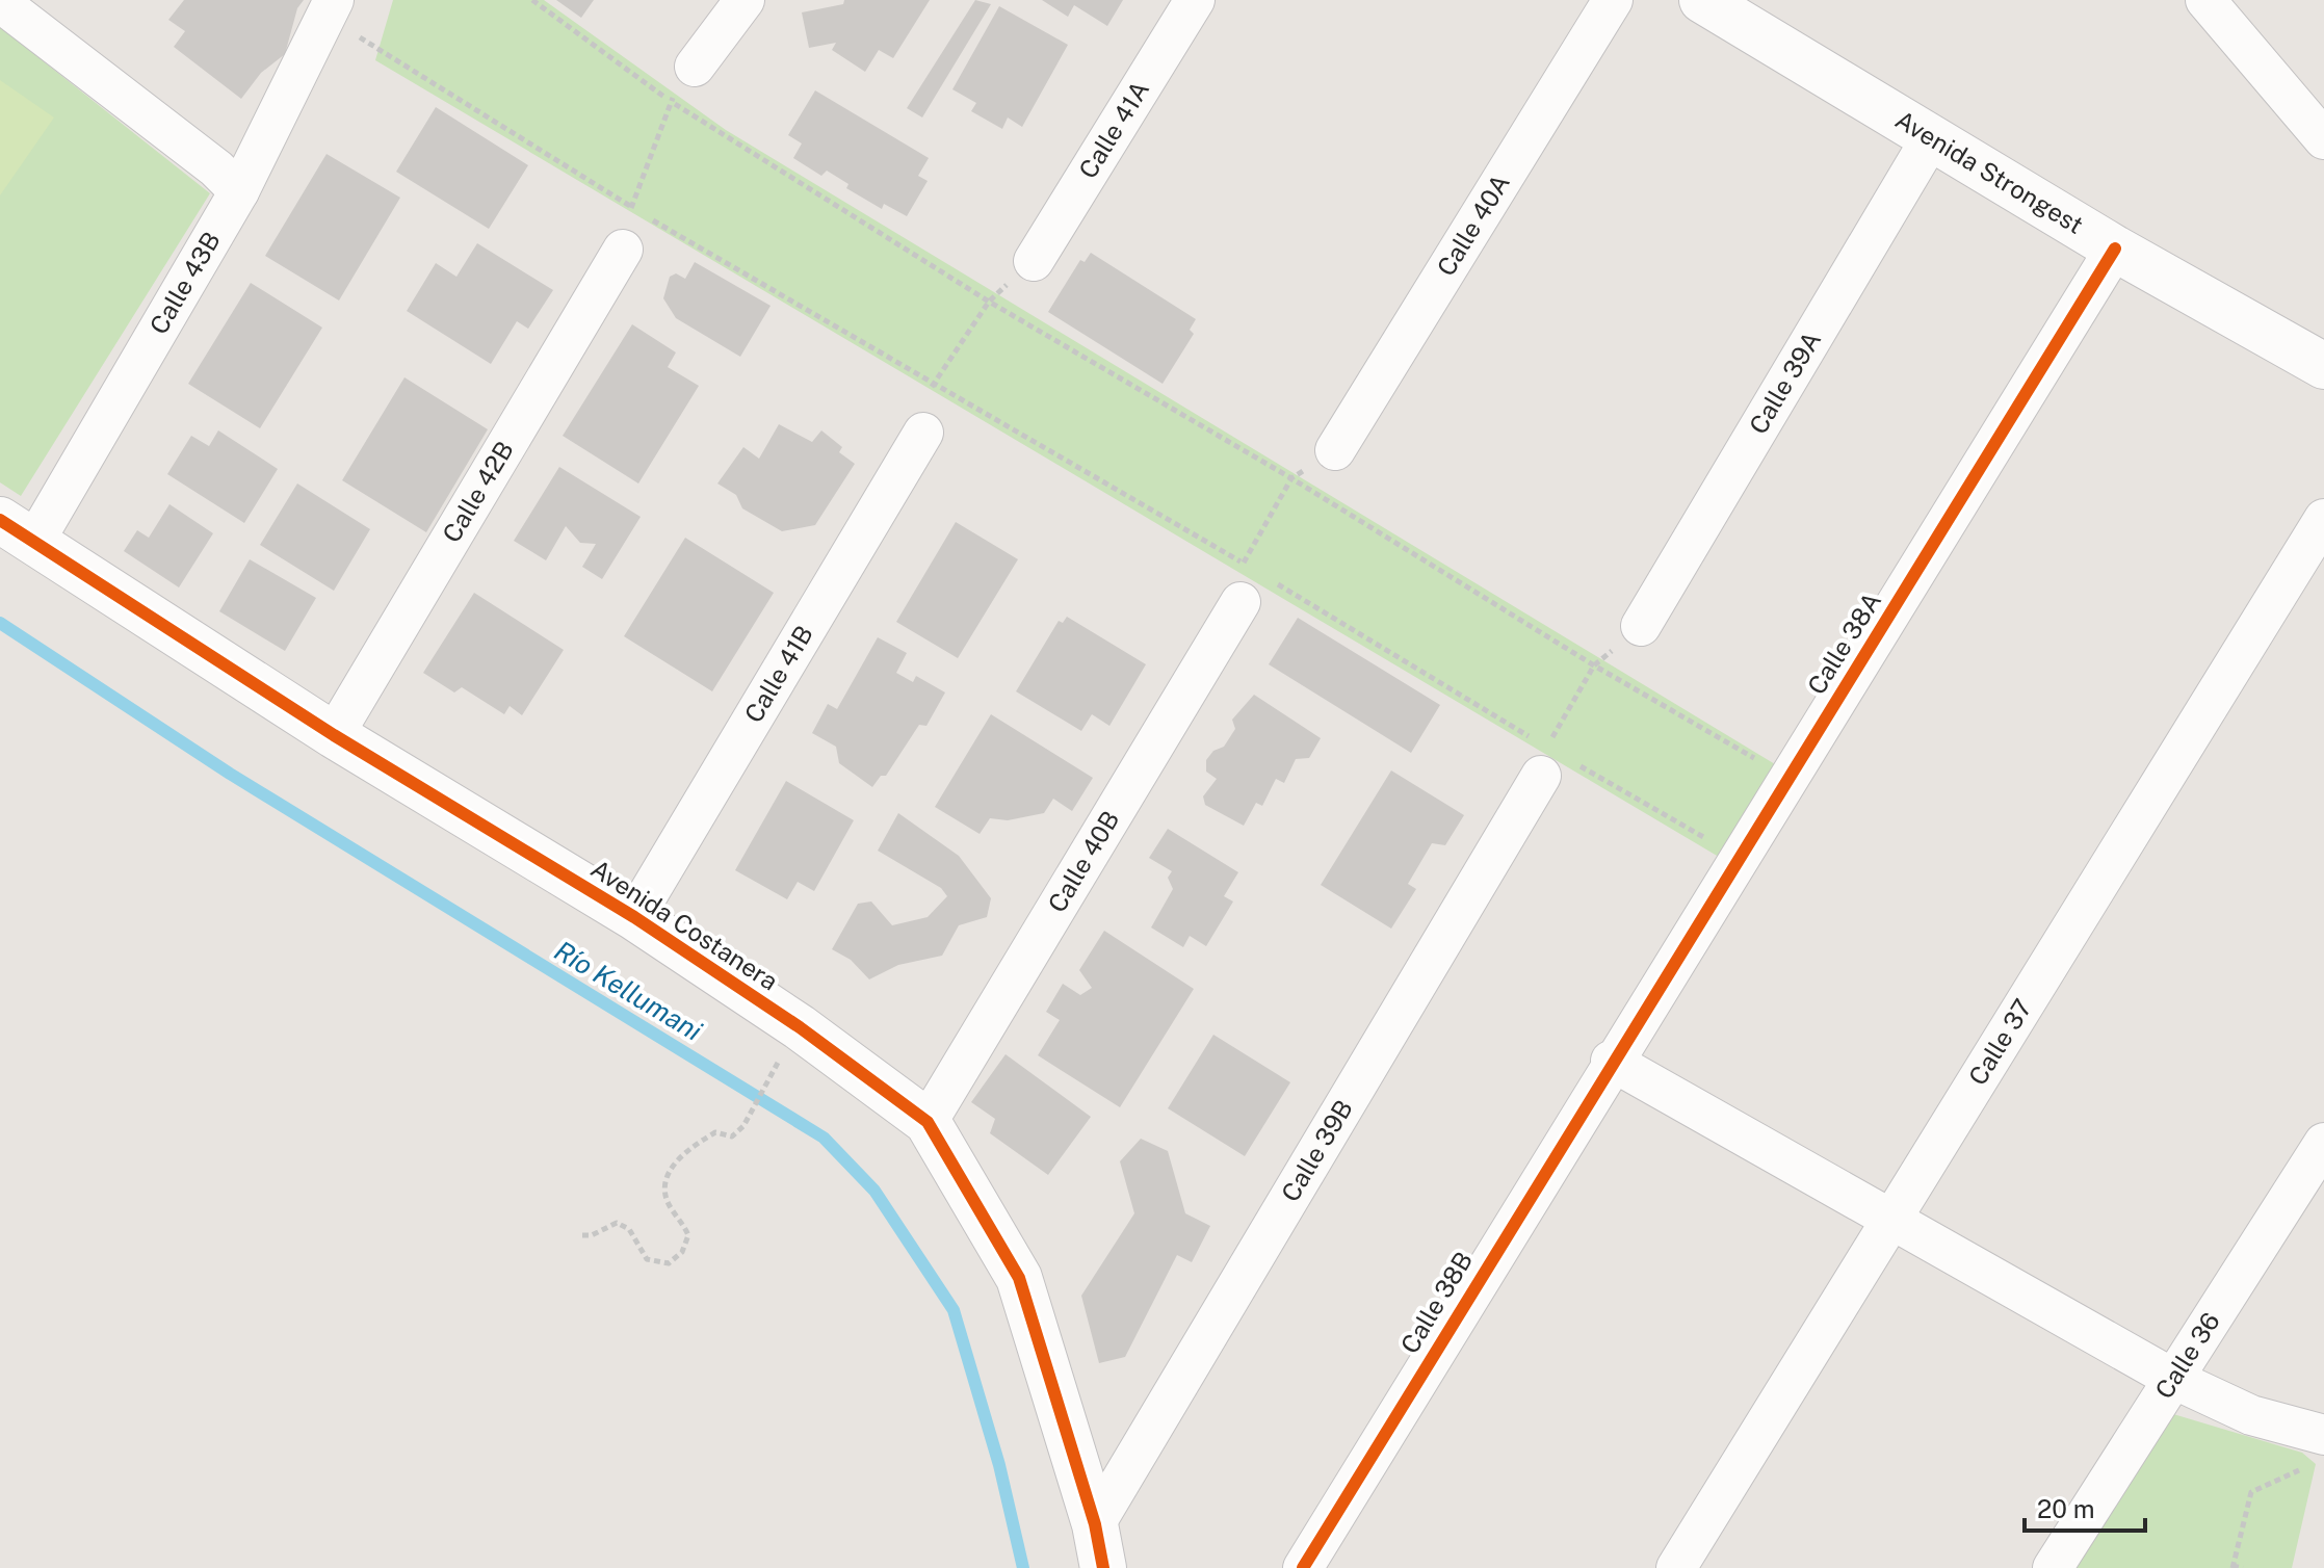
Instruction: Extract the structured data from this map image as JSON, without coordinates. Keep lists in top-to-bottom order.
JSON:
{
  "streets": {
    "street": [
      "Calle 41A",
      "Avenida Strongest",
      "Calle 40A",
      "Calle 43B",
      "Calle 39A",
      "Calle 42B",
      "Calle 38A",
      "Calle 41B",
      "Calle 40B",
      "Avenida Costanera",
      "Calle 37",
      "Calle 39B",
      "Calle 38B",
      "Calle 36"
    ]
  },
  "crossings": [
    ["Avenida Strongest", "Calle 39A"],
    ["Avenida Strongest", "Calle 38A"],
    ["Calle 43B", "Avenida Costanera"],
    ["Calle 42B", "Avenida Costanera"],
    ["Calle 38A", "Calle 38B"],
    ["Calle 41B", "Avenida Costanera"],
    ["Calle 40B", "Avenida Costanera"],
    ["Avenida Costanera", "Calle 39B"]
  ],
  "water": ["Río Kellumani"],
  "scale_bar": "20 m"
}
